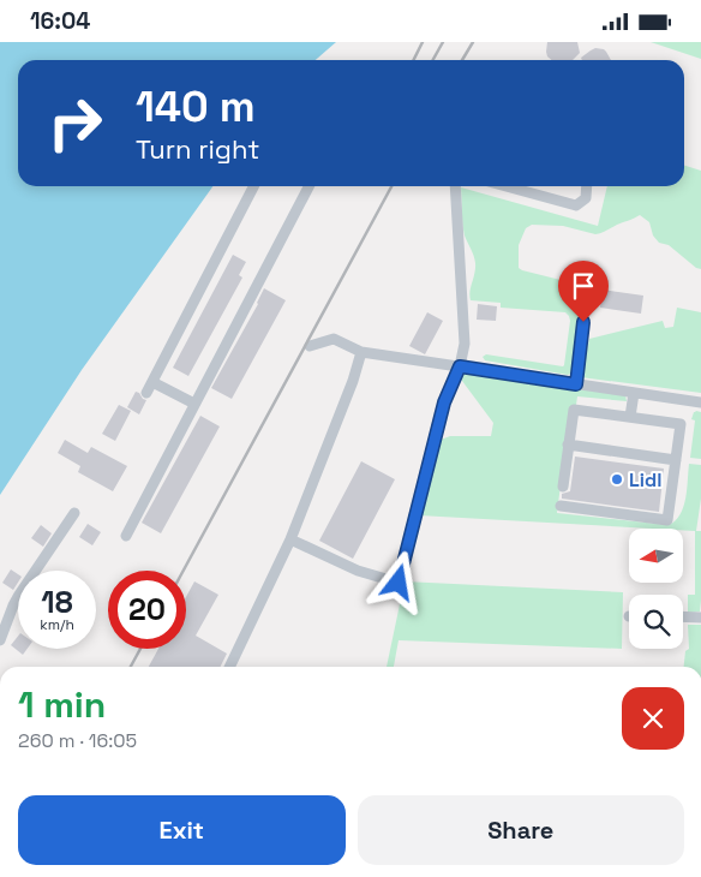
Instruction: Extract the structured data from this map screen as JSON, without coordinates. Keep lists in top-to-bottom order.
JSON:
{
  "places": ["Lidl"],
  "north": "left",
  "page": {
    "status": "16:04",
    "turn": ["140 m", "Turn right"],
    "speed": "18 km/h",
    "limit": "20",
    "heading": ["1 min", "260 m · 16:05"],
    "buttons": ["Exit", "Share"]
  }
}
